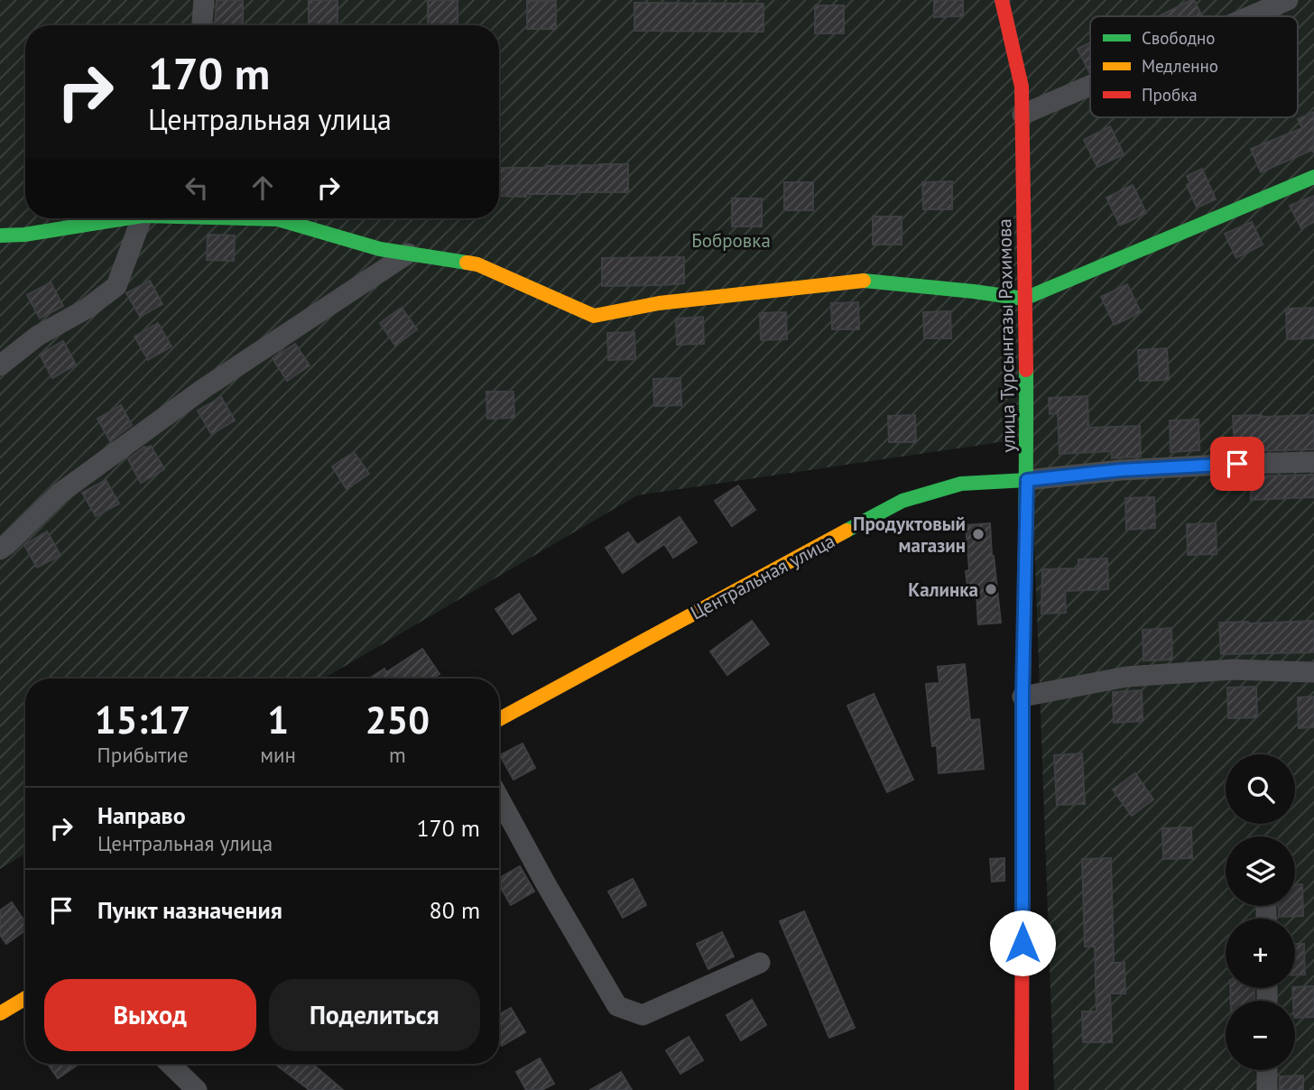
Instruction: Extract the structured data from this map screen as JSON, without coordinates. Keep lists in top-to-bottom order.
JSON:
{
  "streets": {
    "street": ["улица Турсынгазы Рахимова", "Центральная улица"]
  },
  "crossings": [
    ["улица Турсынгазы Рахимова", "Центральная улица"]
  ],
  "parks": ["Бобровка"],
  "places": ["Продуктовый магазин", "Калинка"],
  "legend": ["Свободно", "Медленно", "Пробка"],
  "page": {
    "turn": ["170 m", "Центральная улица"],
    "eta": [
      "15:17",
      "Прибытие",
      "1",
      "мин",
      "250",
      "m"
    ],
    "map_buttons": ["+", "−"],
    "list": [
      {
        "name": "Направо",
        "note": "Центральная улица",
        "value": "170 m"
      },
      {
        "name": "Пункт назначения",
        "value": "80 m"
      }
    ],
    "buttons": ["Выход", "Поделиться"]
  }
}
